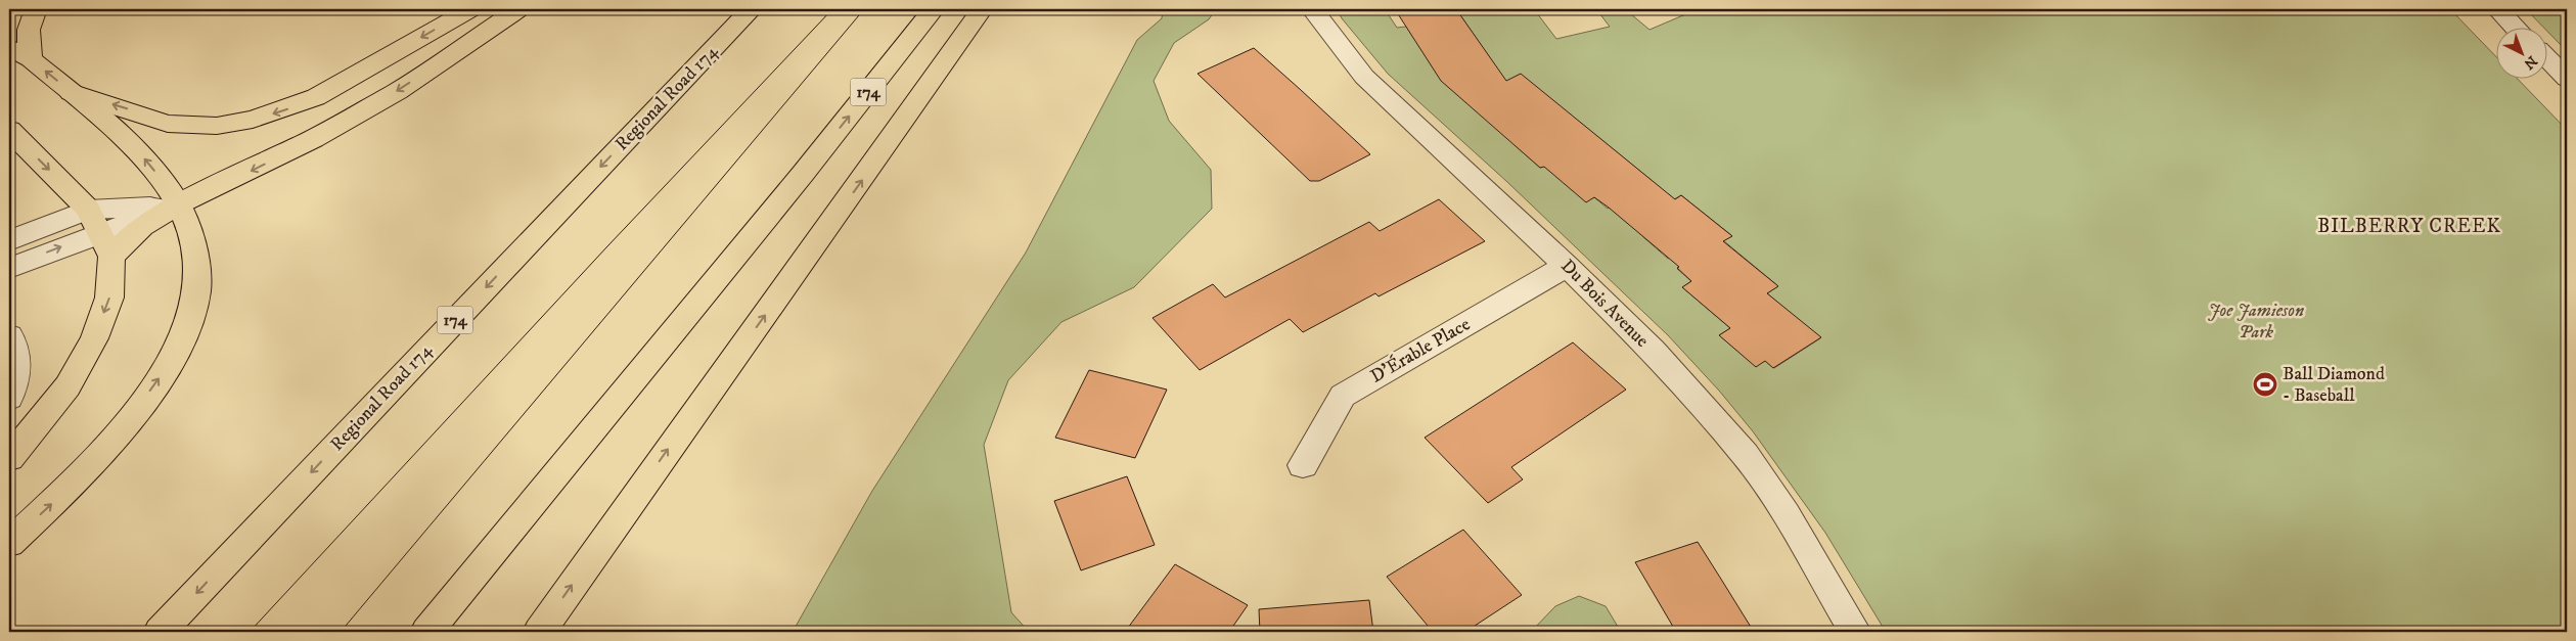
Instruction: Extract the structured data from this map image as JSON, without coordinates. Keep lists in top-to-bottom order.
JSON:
{
  "streets": {
    "main road": ["174", "Regional Road 174"],
    "street": ["Du Bois Avenue", "D'Érable Place"]
  },
  "crossings": [
    ["Du Bois Avenue", "D'Érable Place"]
  ],
  "districts": ["BILBERRY CREEK"],
  "parks": ["Joe Jamieson Park"],
  "places": {
    "sports": ["Ball Diamond - Baseball"]
  },
  "north": "bottom right"
}
